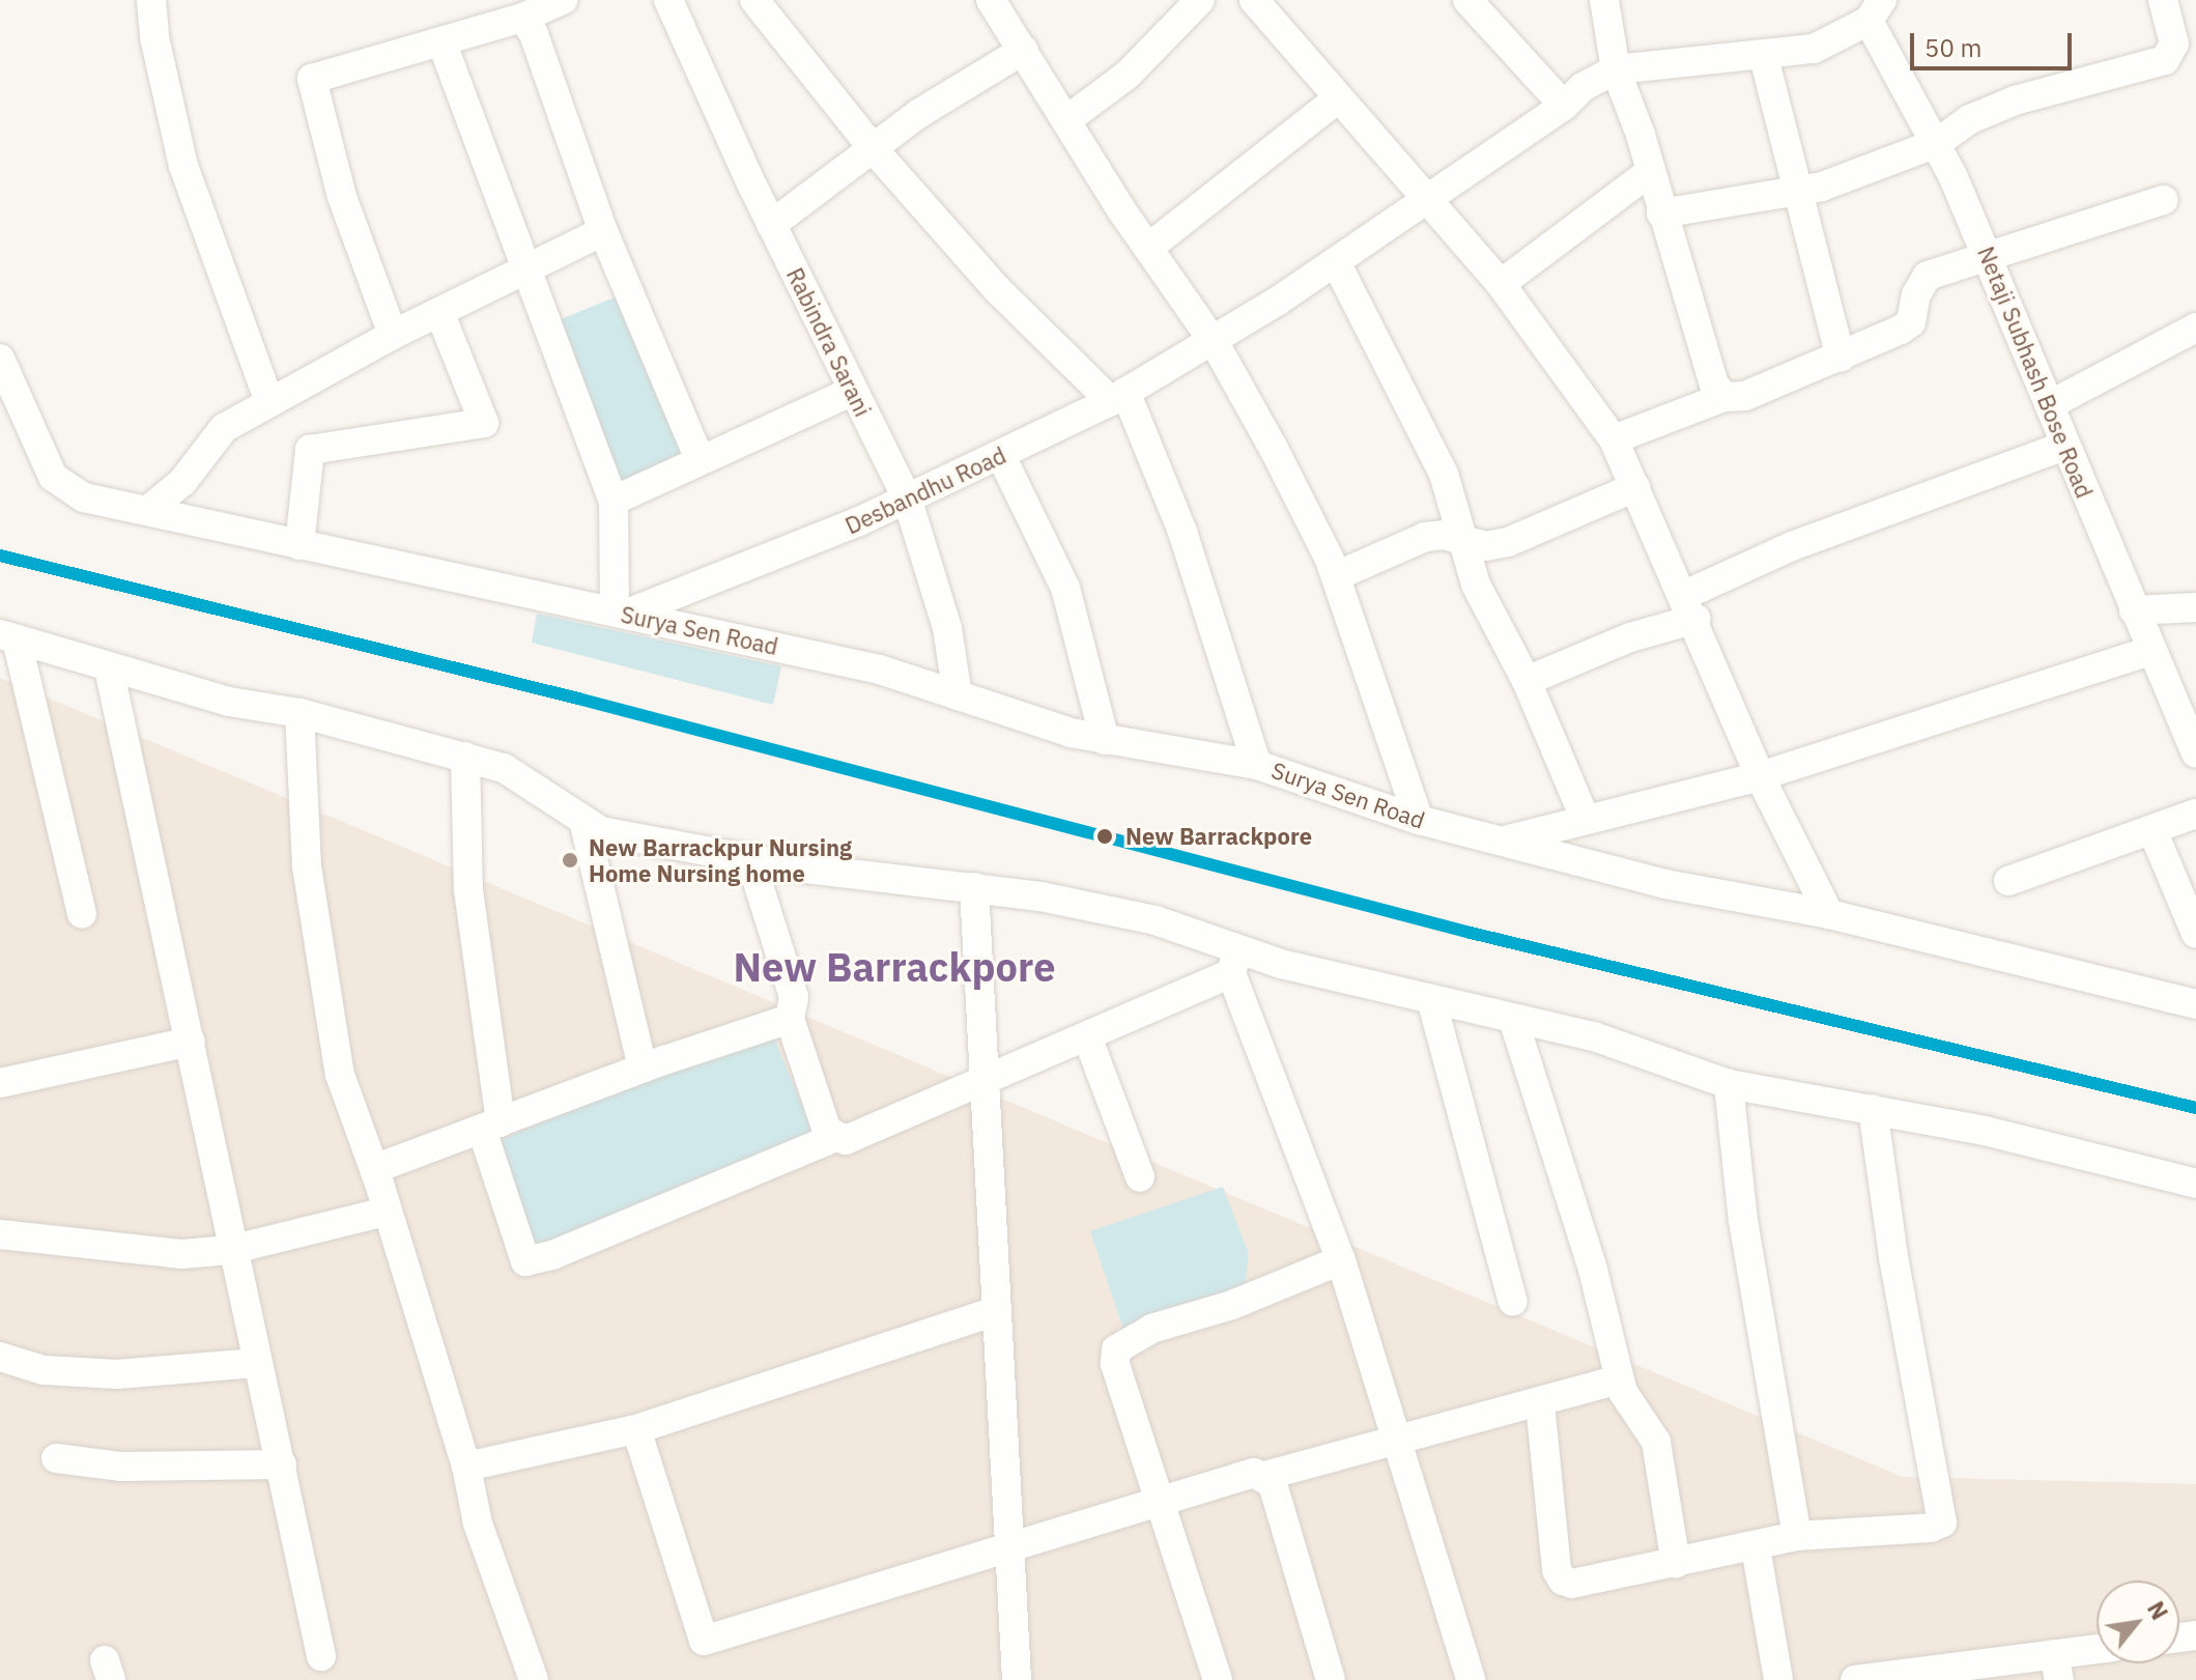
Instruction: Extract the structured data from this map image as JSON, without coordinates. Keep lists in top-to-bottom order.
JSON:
{
  "streets": {
    "street": [
      "Rabindra Sarani",
      "Netaji Subhash Bose Road",
      "Desbandhu Road",
      "Surya Sen Road"
    ]
  },
  "crossings": [
    ["Rabindra Sarani", "Desbandhu Road"],
    ["Rabindra Sarani", "Surya Sen Road"],
    ["Desbandhu Road", "Surya Sen Road"]
  ],
  "districts": ["New Barrackpore"],
  "places": ["New Barrackpore", "New Barrackpur Nursing Home Nursing home"],
  "scale_bar": "50 m",
  "north": "top right"
}
